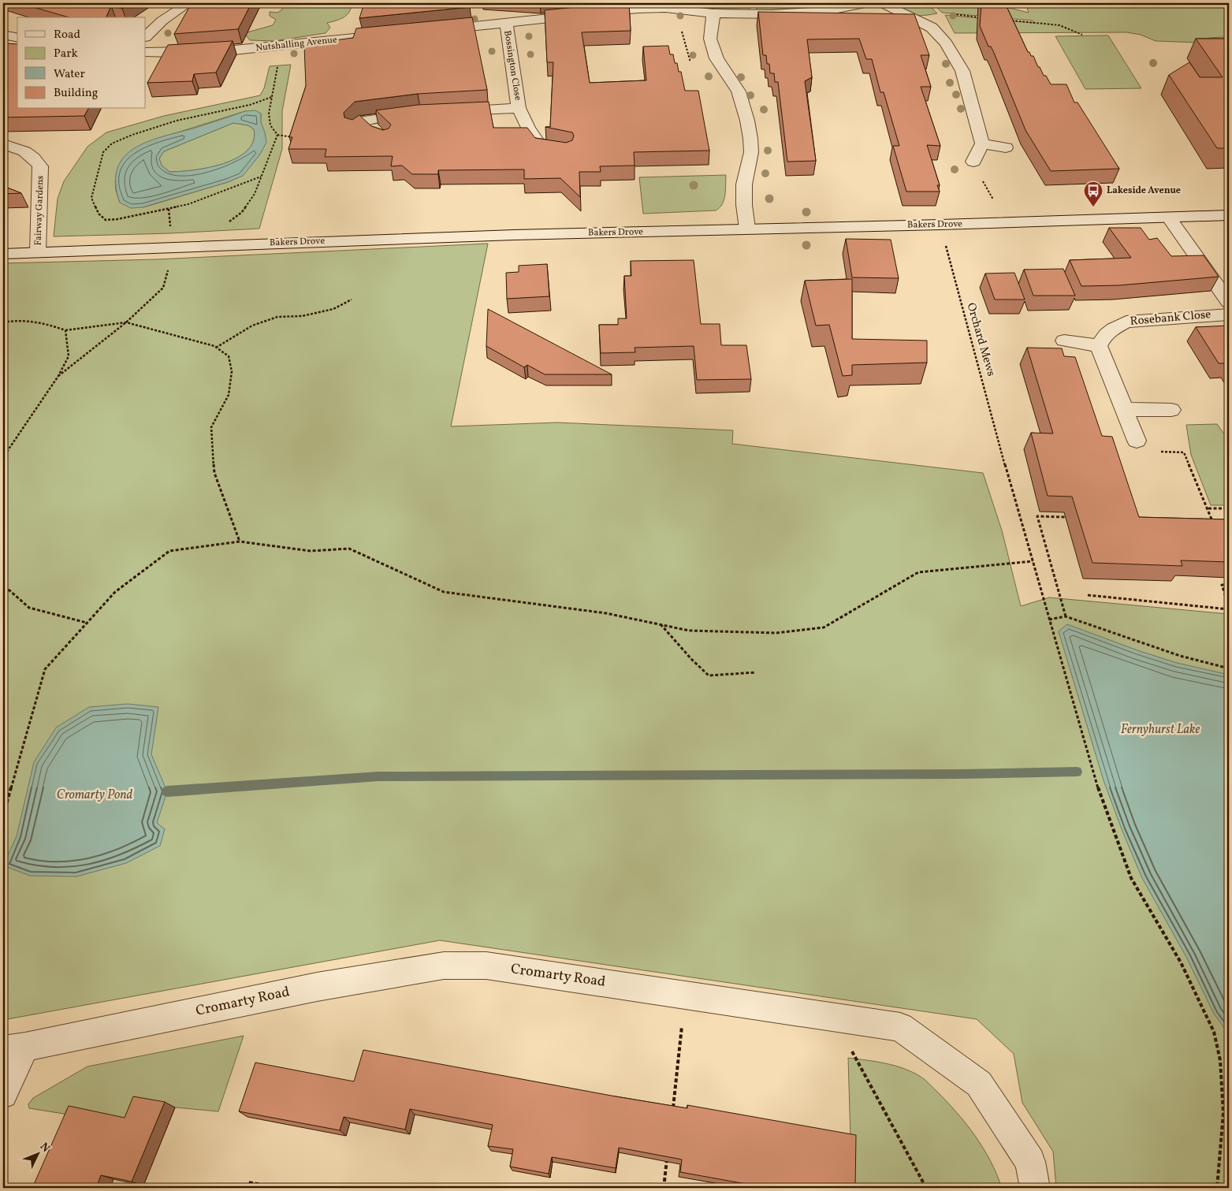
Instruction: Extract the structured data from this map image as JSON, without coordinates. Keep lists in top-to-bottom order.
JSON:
{
  "streets": {
    "street": [
      "Nutshalling Avenue",
      "Bossington Close",
      "Fairway Gardens",
      "Bakers Drove",
      "Rosebank Close",
      "Cromarty Road"
    ],
    "path": ["Orchard Mews"]
  },
  "crossings": [
    ["Fairway Gardens", "Bakers Drove"],
    ["Bakers Drove", "Orchard Mews"]
  ],
  "water": ["Fernyhurst Lake", "Cromarty Pond"],
  "places": {
    "bus stop": ["Lakeside Avenue"]
  },
  "legend": [
    "Road",
    "Park",
    "Water",
    "Building"
  ],
  "north": "top right"
}
